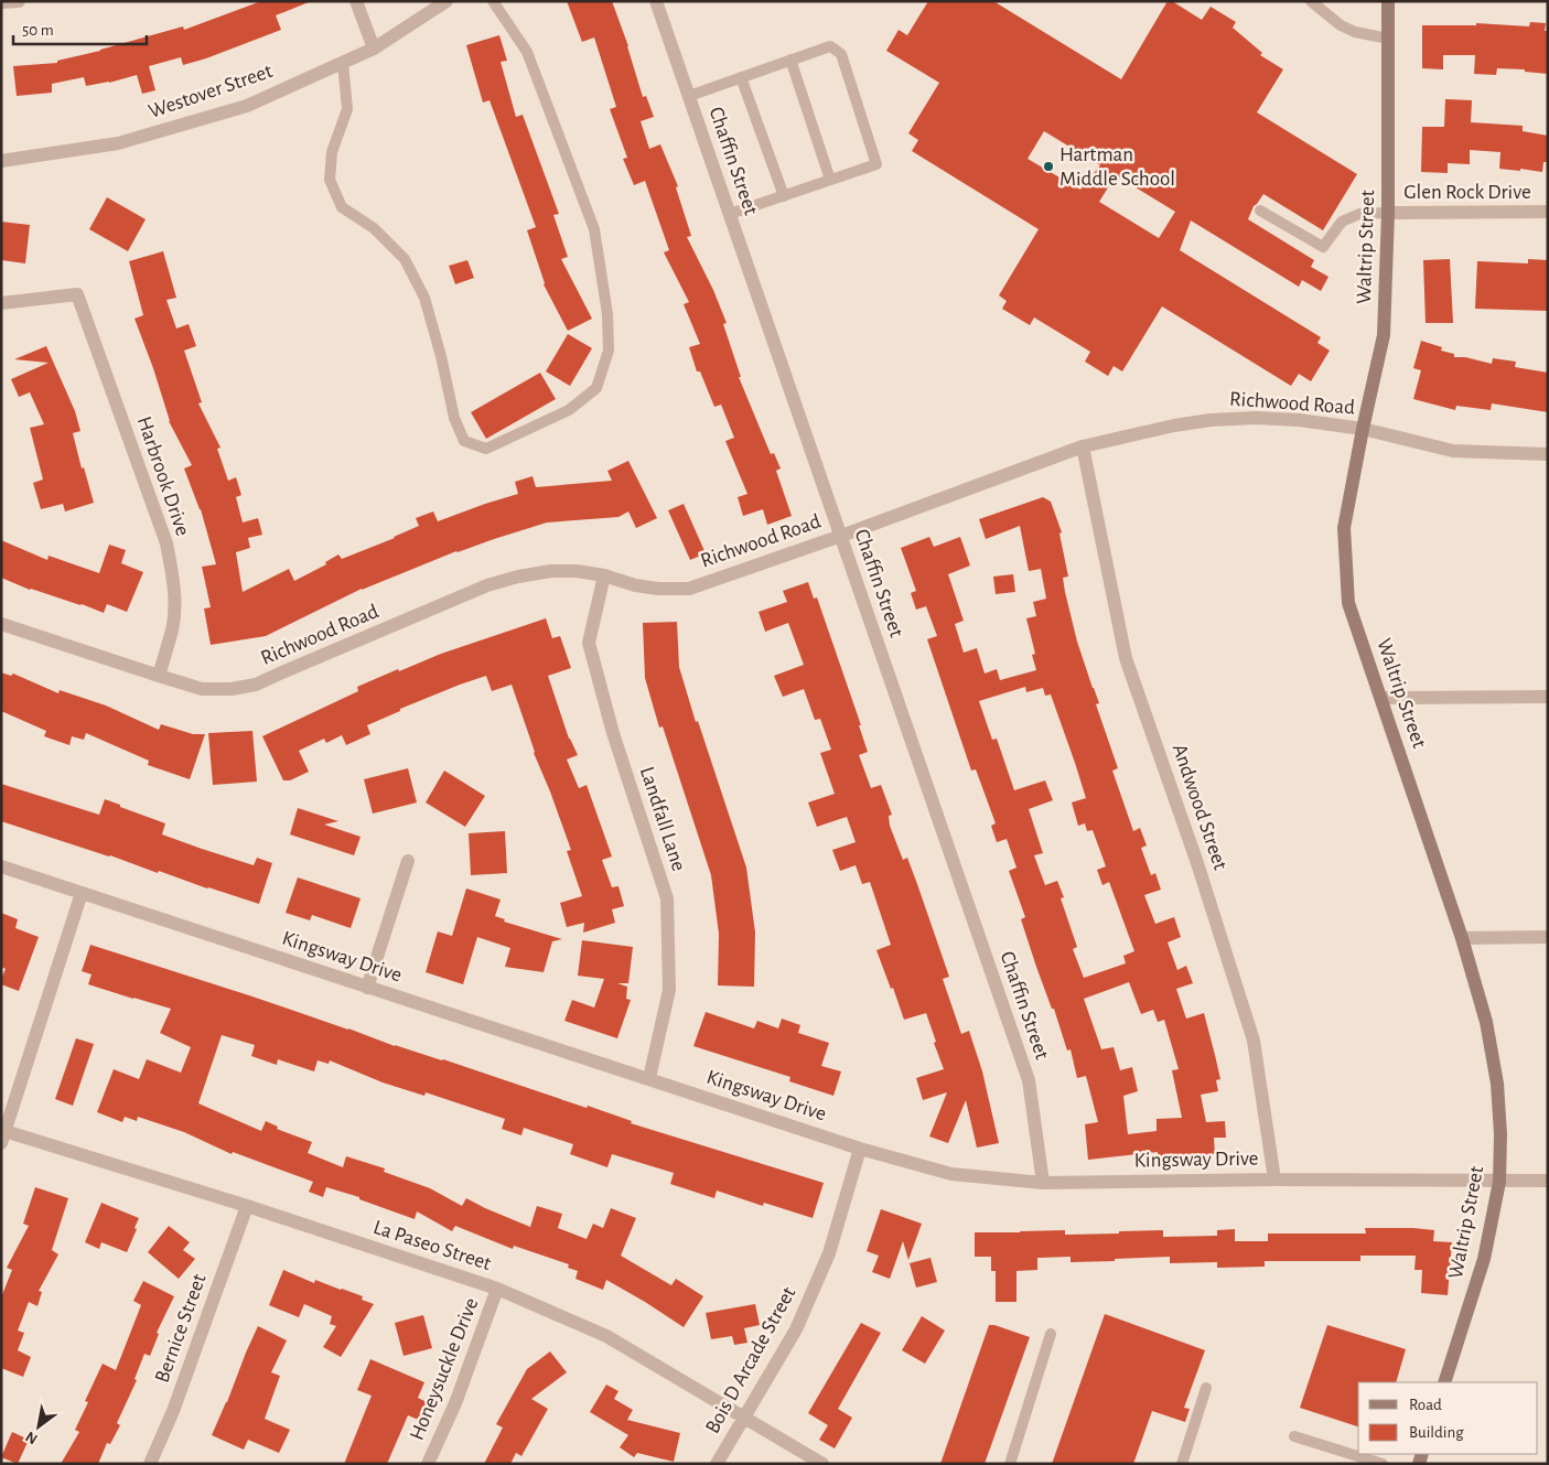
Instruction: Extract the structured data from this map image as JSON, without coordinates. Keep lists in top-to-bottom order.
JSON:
{
  "streets": {
    "street": [
      "Westover Street",
      "Chaffin Street",
      "Glen Rock Drive",
      "Waltrip Street",
      "Richwood Road",
      "Harbrook Drive",
      "Andwood Street",
      "Landfall Lane",
      "Kingsway Drive",
      "La Paseo Street",
      "Bernice Street",
      "Bois D Arcade Street",
      "Honeysuckle Drive"
    ]
  },
  "crossings": [
    ["Chaffin Street", "Richwood Road"],
    ["Chaffin Street", "Kingsway Drive"],
    ["Glen Rock Drive", "Waltrip Street"],
    ["Waltrip Street", "Richwood Road"],
    ["Waltrip Street", "Kingsway Drive"],
    ["Richwood Road", "Harbrook Drive"],
    ["Richwood Road", "Andwood Street"],
    ["Richwood Road", "Landfall Lane"],
    ["Andwood Street", "Kingsway Drive"],
    ["Landfall Lane", "Kingsway Drive"],
    ["Kingsway Drive", "Bois D Arcade Street"],
    ["La Paseo Street", "Bernice Street"],
    ["La Paseo Street", "Bois D Arcade Street"],
    ["La Paseo Street", "Honeysuckle Drive"]
  ],
  "places": ["Hartman Middle School"],
  "legend": ["Road", "Building"],
  "scale_bar": "50 m",
  "north": "bottom left"
}
